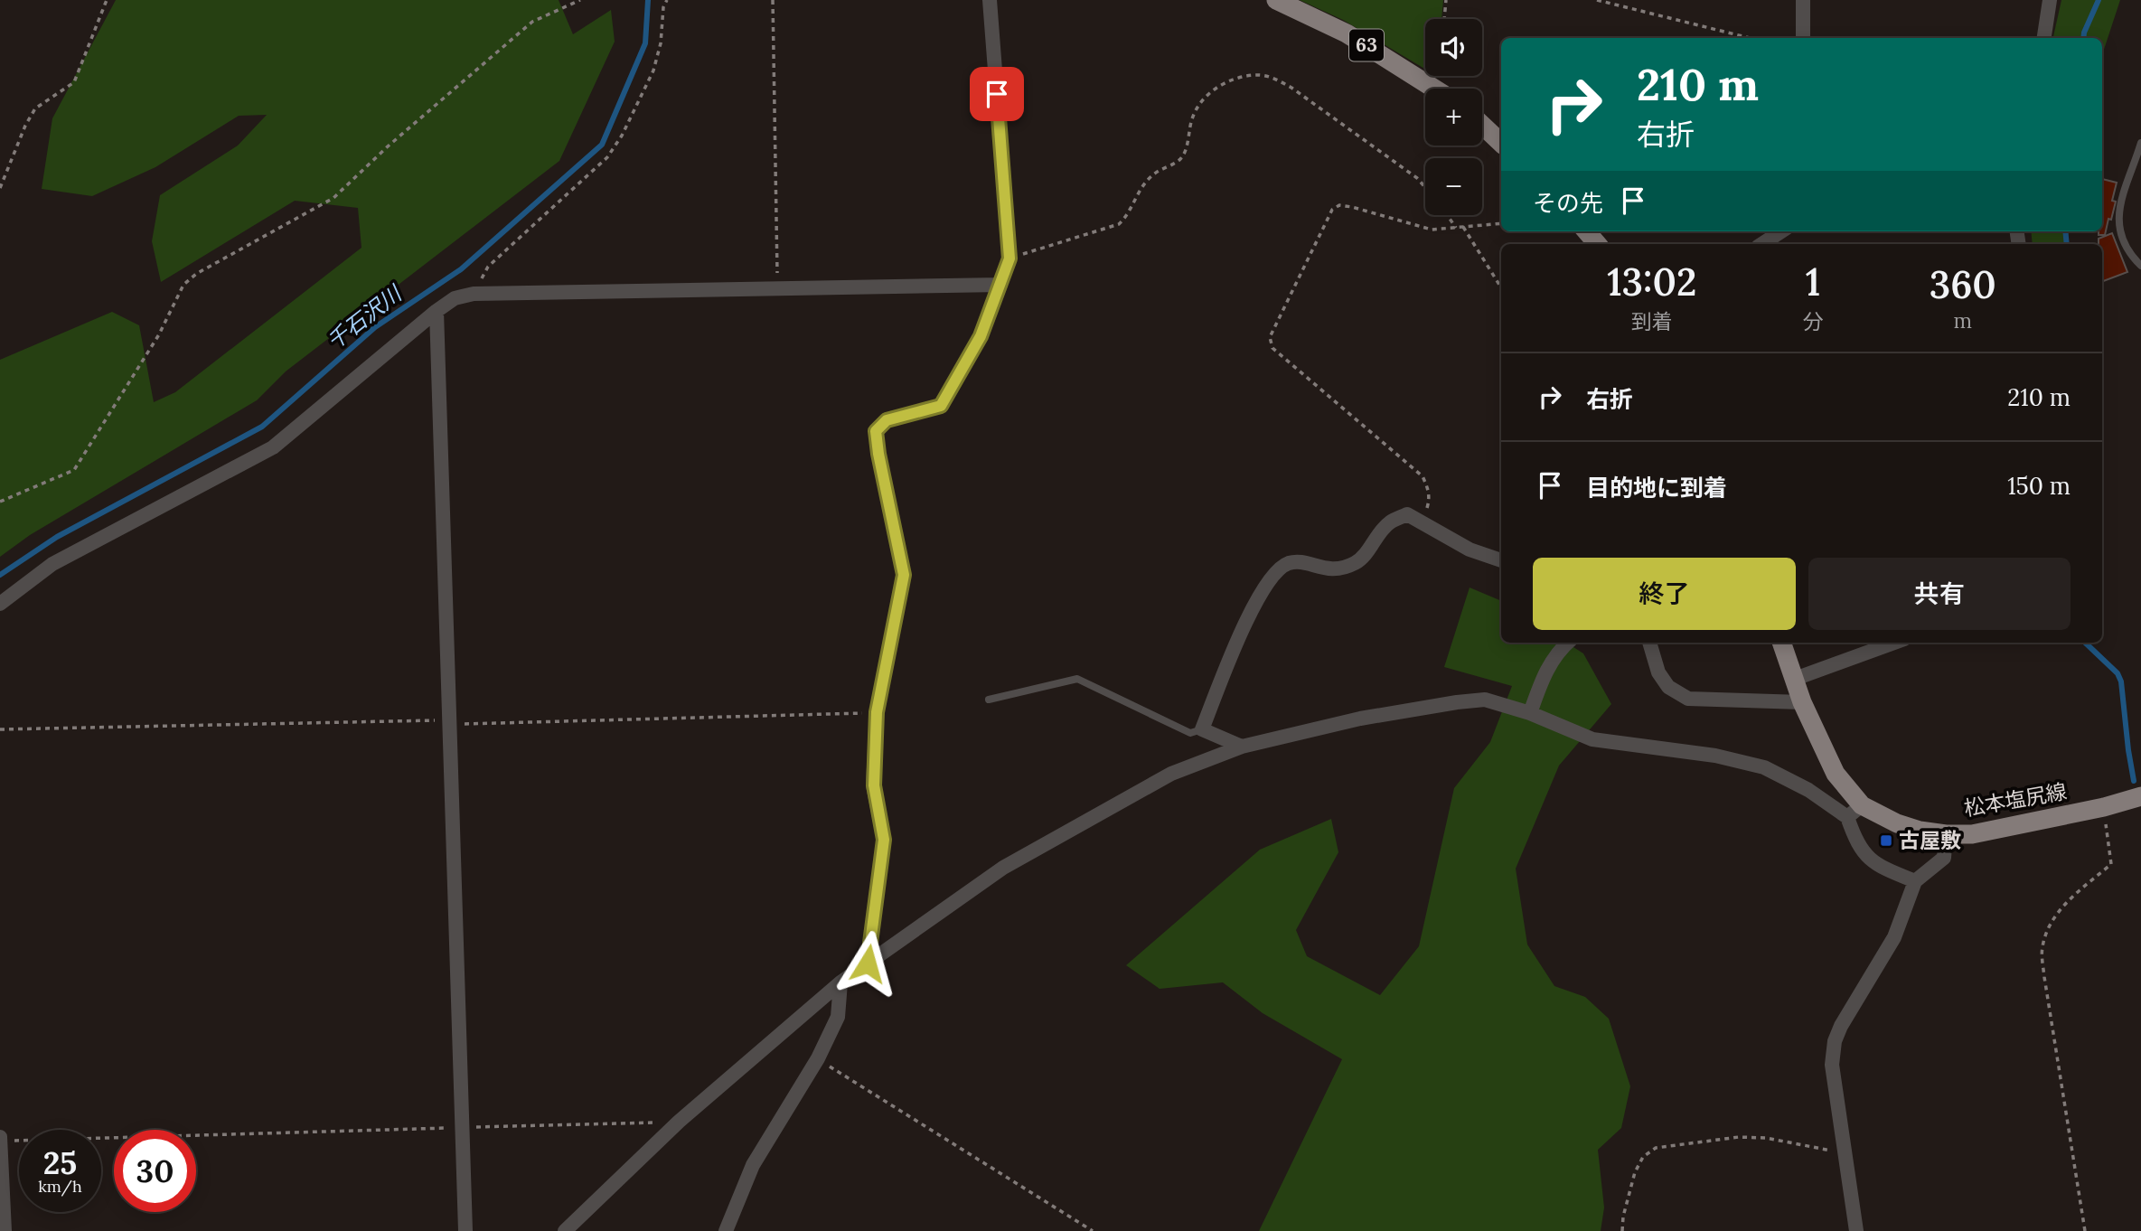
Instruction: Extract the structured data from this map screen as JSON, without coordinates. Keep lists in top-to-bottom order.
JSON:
{
  "streets": {
    "main road": ["63", "松本塩尻線"]
  },
  "water": ["千石沢川"],
  "places": {
    "transit": ["古屋敷"]
  },
  "page": {
    "map_buttons": ["+", "−"],
    "turn": ["210 m", "右折"],
    "then": "その先",
    "eta": [
      "13:02",
      "到着",
      "1",
      "分",
      "360",
      "m"
    ],
    "list": [
      {
        "name": "右折",
        "value": "210 m"
      },
      {
        "name": "目的地に到着",
        "value": "150 m"
      }
    ],
    "buttons": ["終了", "共有"],
    "speed": "25 km/h",
    "limit": "30"
  }
}
